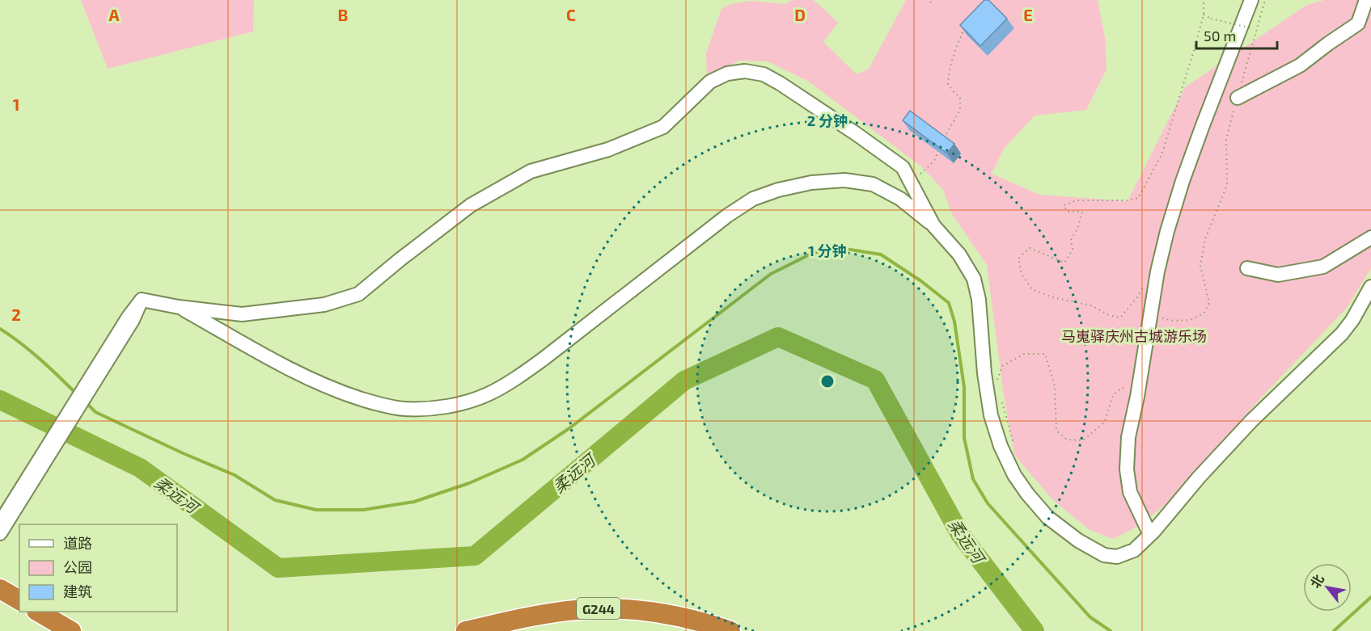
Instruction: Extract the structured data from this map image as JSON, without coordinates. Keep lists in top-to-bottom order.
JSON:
{
  "streets": {
    "highway": ["G244"]
  },
  "water": ["柔远河"],
  "parks": ["马嵬驿庆州古城游乐场"],
  "legend": ["道路", "公园", "建筑"],
  "scale_bar": "50 m",
  "north": "top left",
  "grid": {
    "columns": [
      "A",
      "B",
      "C",
      "D",
      "E"
    ],
    "rows": ["1", "2"]
  },
  "rings": ["2 分钟", "1 分钟"]
}
